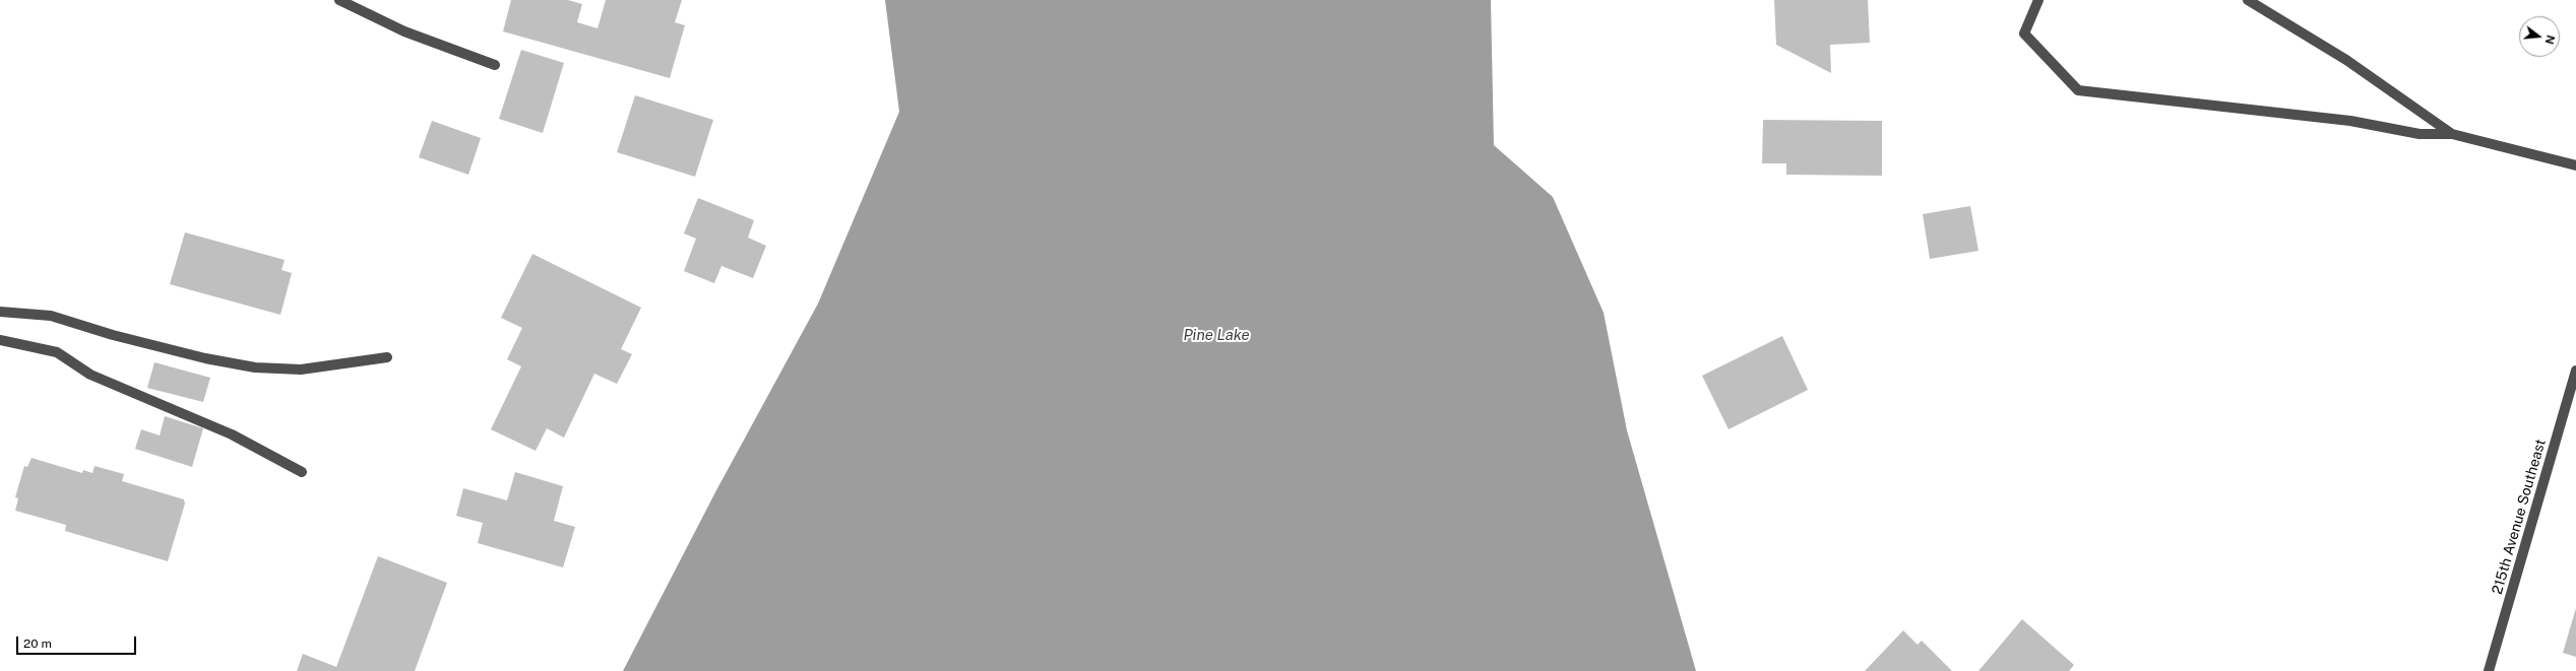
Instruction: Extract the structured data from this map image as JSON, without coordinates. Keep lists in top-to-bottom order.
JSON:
{
  "streets": {
    "street": ["215th Avenue Southeast"]
  },
  "water": ["Pine Lake"],
  "scale_bar": "20 m",
  "north": "right"
}
